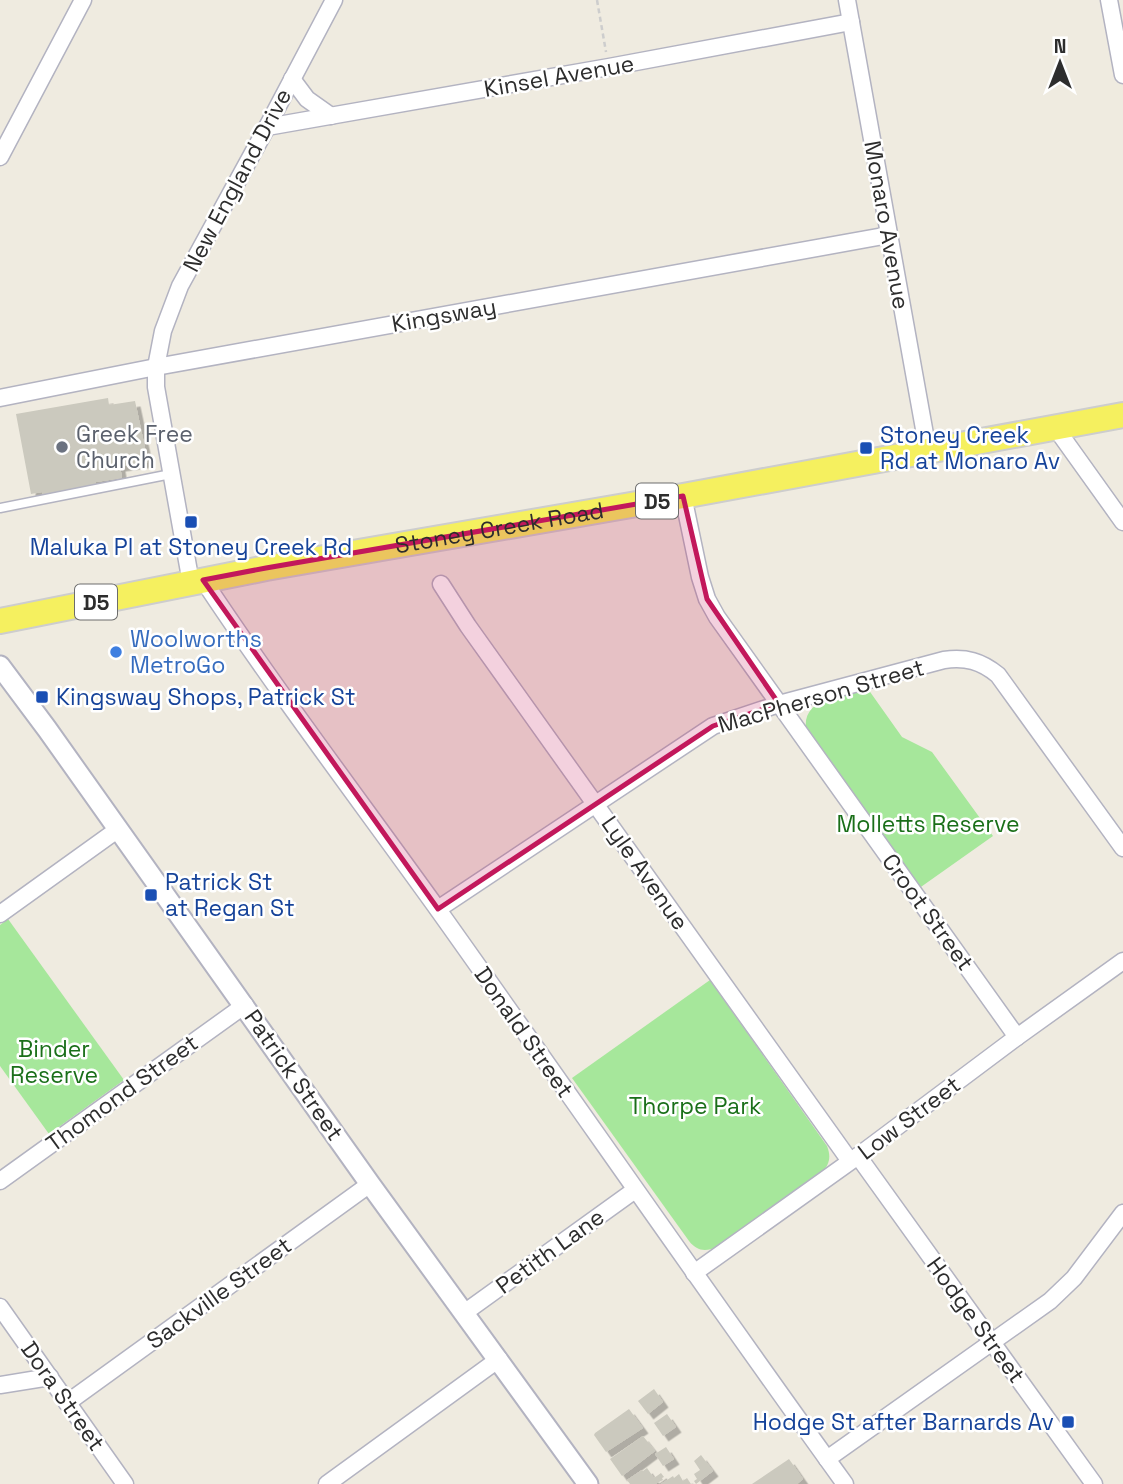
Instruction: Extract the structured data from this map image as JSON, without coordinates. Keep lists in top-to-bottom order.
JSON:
{
  "streets": {
    "main road": ["D5", "Stoney Creek Road"],
    "street": [
      "Kinsel Avenue",
      "New England Drive",
      "Monaro Avenue",
      "Kingsway",
      "MacPherson Street",
      "Lyle Avenue",
      "Croot Street",
      "Donald Street",
      "Patrick Street",
      "Thomond Street",
      "Low Street",
      "Petith Lane",
      "Sackville Street",
      "Hodge Street",
      "Dora Street"
    ]
  },
  "crossings": [
    ["Kinsel Avenue", "New England Drive"],
    ["Kinsel Avenue", "Monaro Avenue"],
    ["New England Drive", "Kingsway"],
    ["New England Drive", "Stoney Creek Road"],
    ["New England Drive", "Donald Street"],
    ["Monaro Avenue", "Kingsway"],
    ["Monaro Avenue", "Stoney Creek Road"],
    ["Stoney Creek Road", "Croot Street"],
    ["Stoney Creek Road", "Donald Street"],
    ["MacPherson Street", "Lyle Avenue"],
    ["MacPherson Street", "Croot Street"],
    ["MacPherson Street", "Donald Street"],
    ["Lyle Avenue", "Low Street"],
    ["Lyle Avenue", "Hodge Street"],
    ["Croot Street", "Low Street"],
    ["Donald Street", "Low Street"],
    ["Donald Street", "Petith Lane"],
    ["Patrick Street", "Thomond Street"],
    ["Patrick Street", "Petith Lane"],
    ["Patrick Street", "Sackville Street"],
    ["Low Street", "Hodge Street"],
    ["Sackville Street", "Dora Street"]
  ],
  "parks": ["Molletts Reserve", "Binder Reserve", "Thorpe Park"],
  "places": {
    "other": ["Greek Free Church", "Woolworths MetroGo"],
    "transit": [
      "Stoney Creek Rd at Monaro Av",
      "Maluka Pl at Stoney Creek Rd",
      "Kingsway Shops, Patrick St",
      "Patrick St at Regan St",
      "Hodge St after Barnards Av"
    ]
  },
  "north": "top"
}
